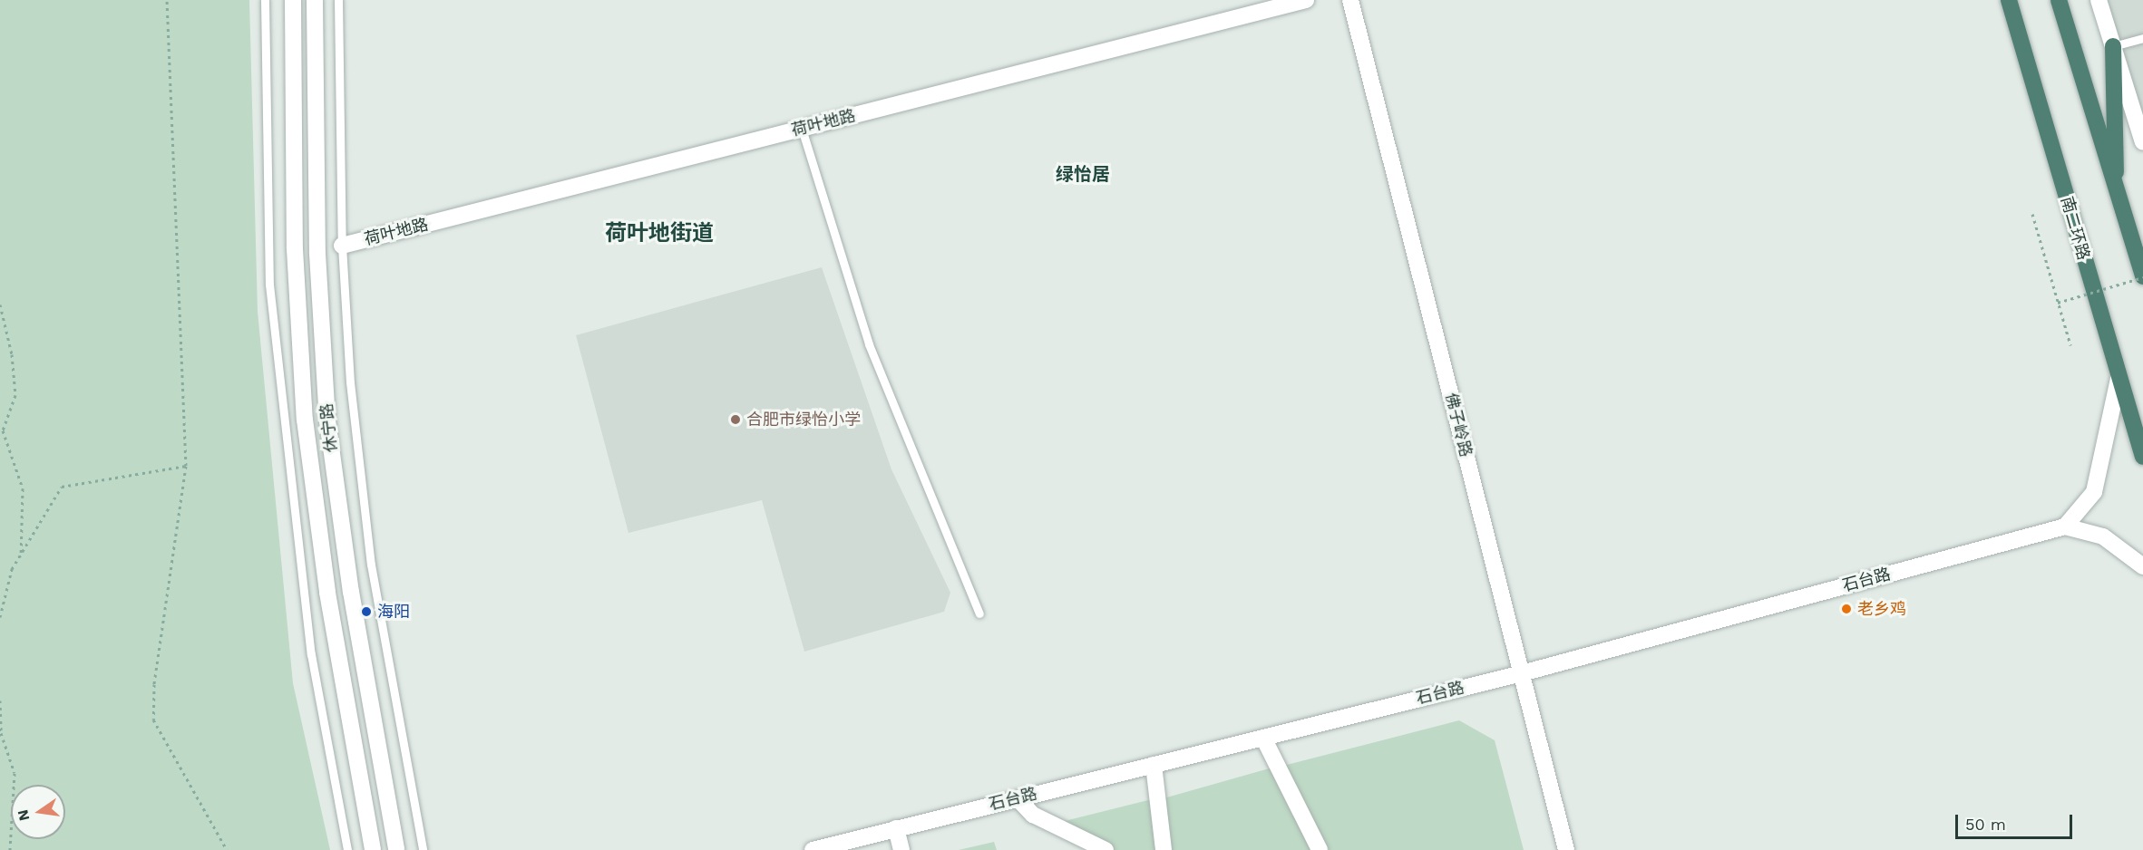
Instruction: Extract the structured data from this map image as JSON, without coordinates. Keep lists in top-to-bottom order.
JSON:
{
  "streets": {
    "highway": ["南二环路"],
    "street": [
      "荷叶地路",
      "佛子岭路",
      "休宁路",
      "石台路"
    ]
  },
  "crossings": [
    ["佛子岭路", "石台路"]
  ],
  "districts": ["绿怡居", "荷叶地街道"],
  "places": ["合肥市绿怡小学", "老乡鸡", "海阳"],
  "scale_bar": "50 m",
  "north": "left"
}
